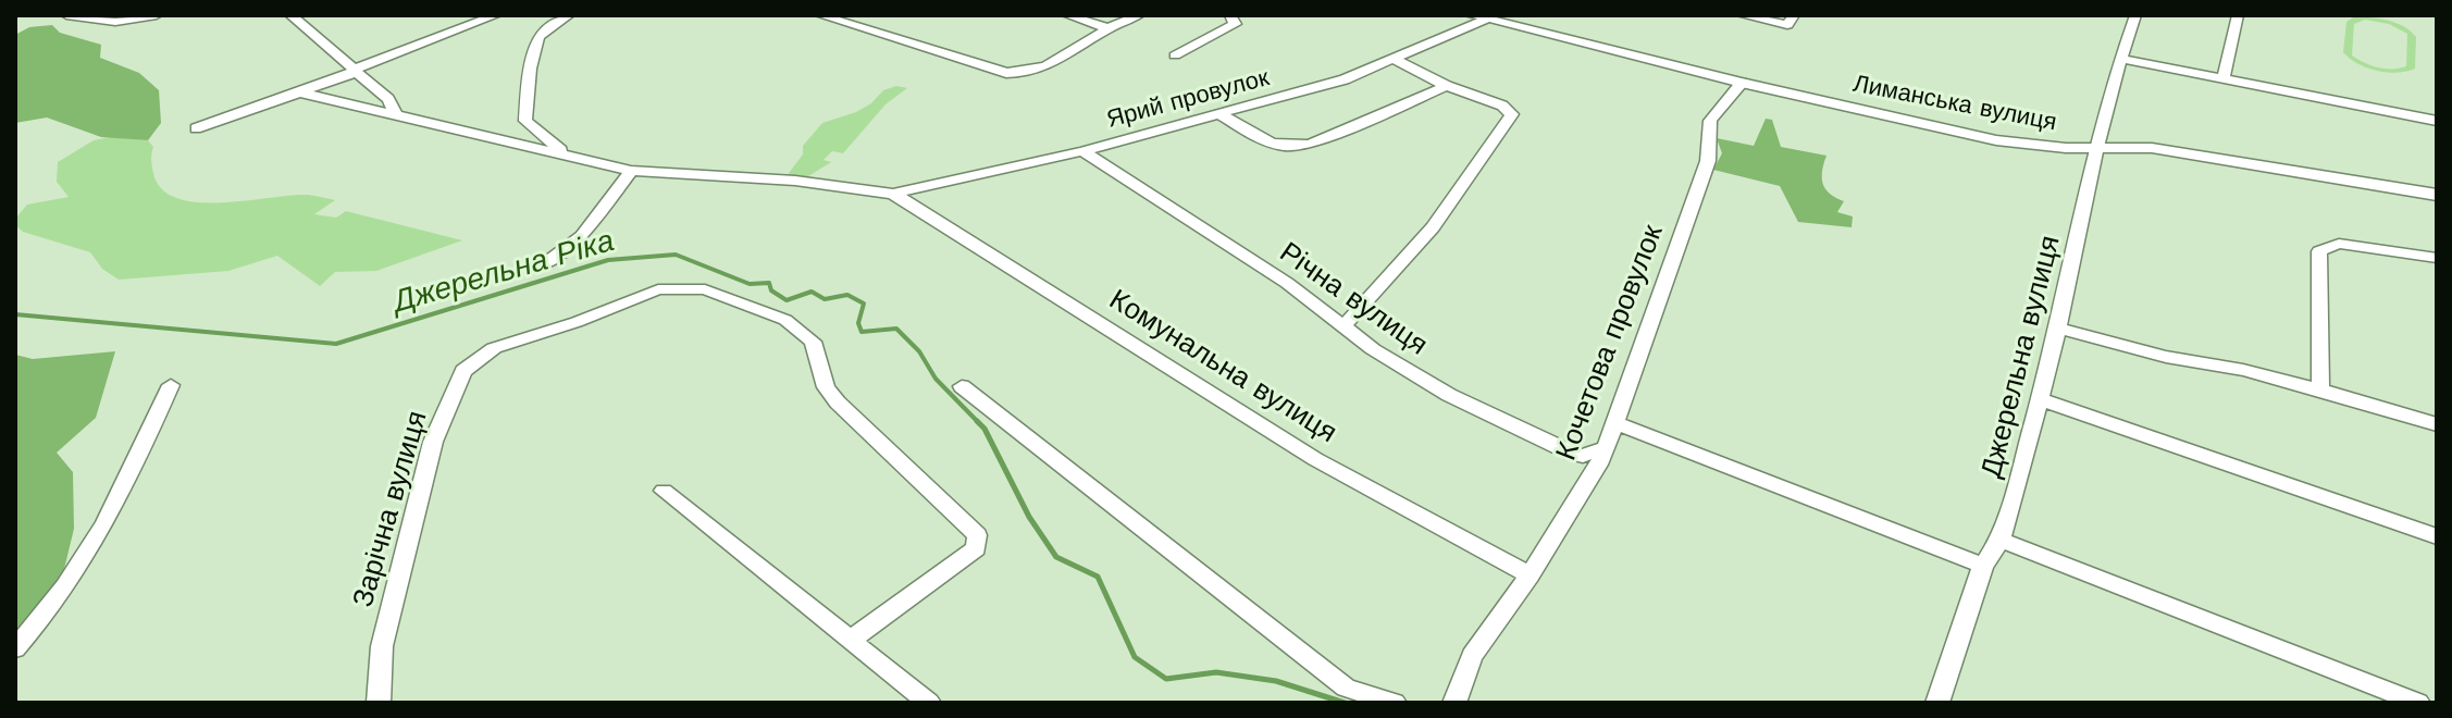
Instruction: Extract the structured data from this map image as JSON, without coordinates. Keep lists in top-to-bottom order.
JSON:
{
  "streets": {
    "street": [
      "Ярий провулок",
      "Лиманська вулиця",
      "Річна вулиця",
      "Кочетова провулок",
      "Джерельна вулиця",
      "Комунальна вулиця",
      "Зарічна вулиця"
    ]
  },
  "crossings": [
    ["Ярий провулок", "Лиманська вулиця"],
    ["Ярий провулок", "Річна вулиця"],
    ["Ярий провулок", "Комунальна вулиця"],
    ["Лиманська вулиця", "Кочетова провулок"],
    ["Лиманська вулиця", "Джерельна вулиця"],
    ["Річна вулиця", "Кочетова провулок"],
    ["Кочетова провулок", "Комунальна вулиця"]
  ],
  "water": ["Джерельна Ріка"]
}
